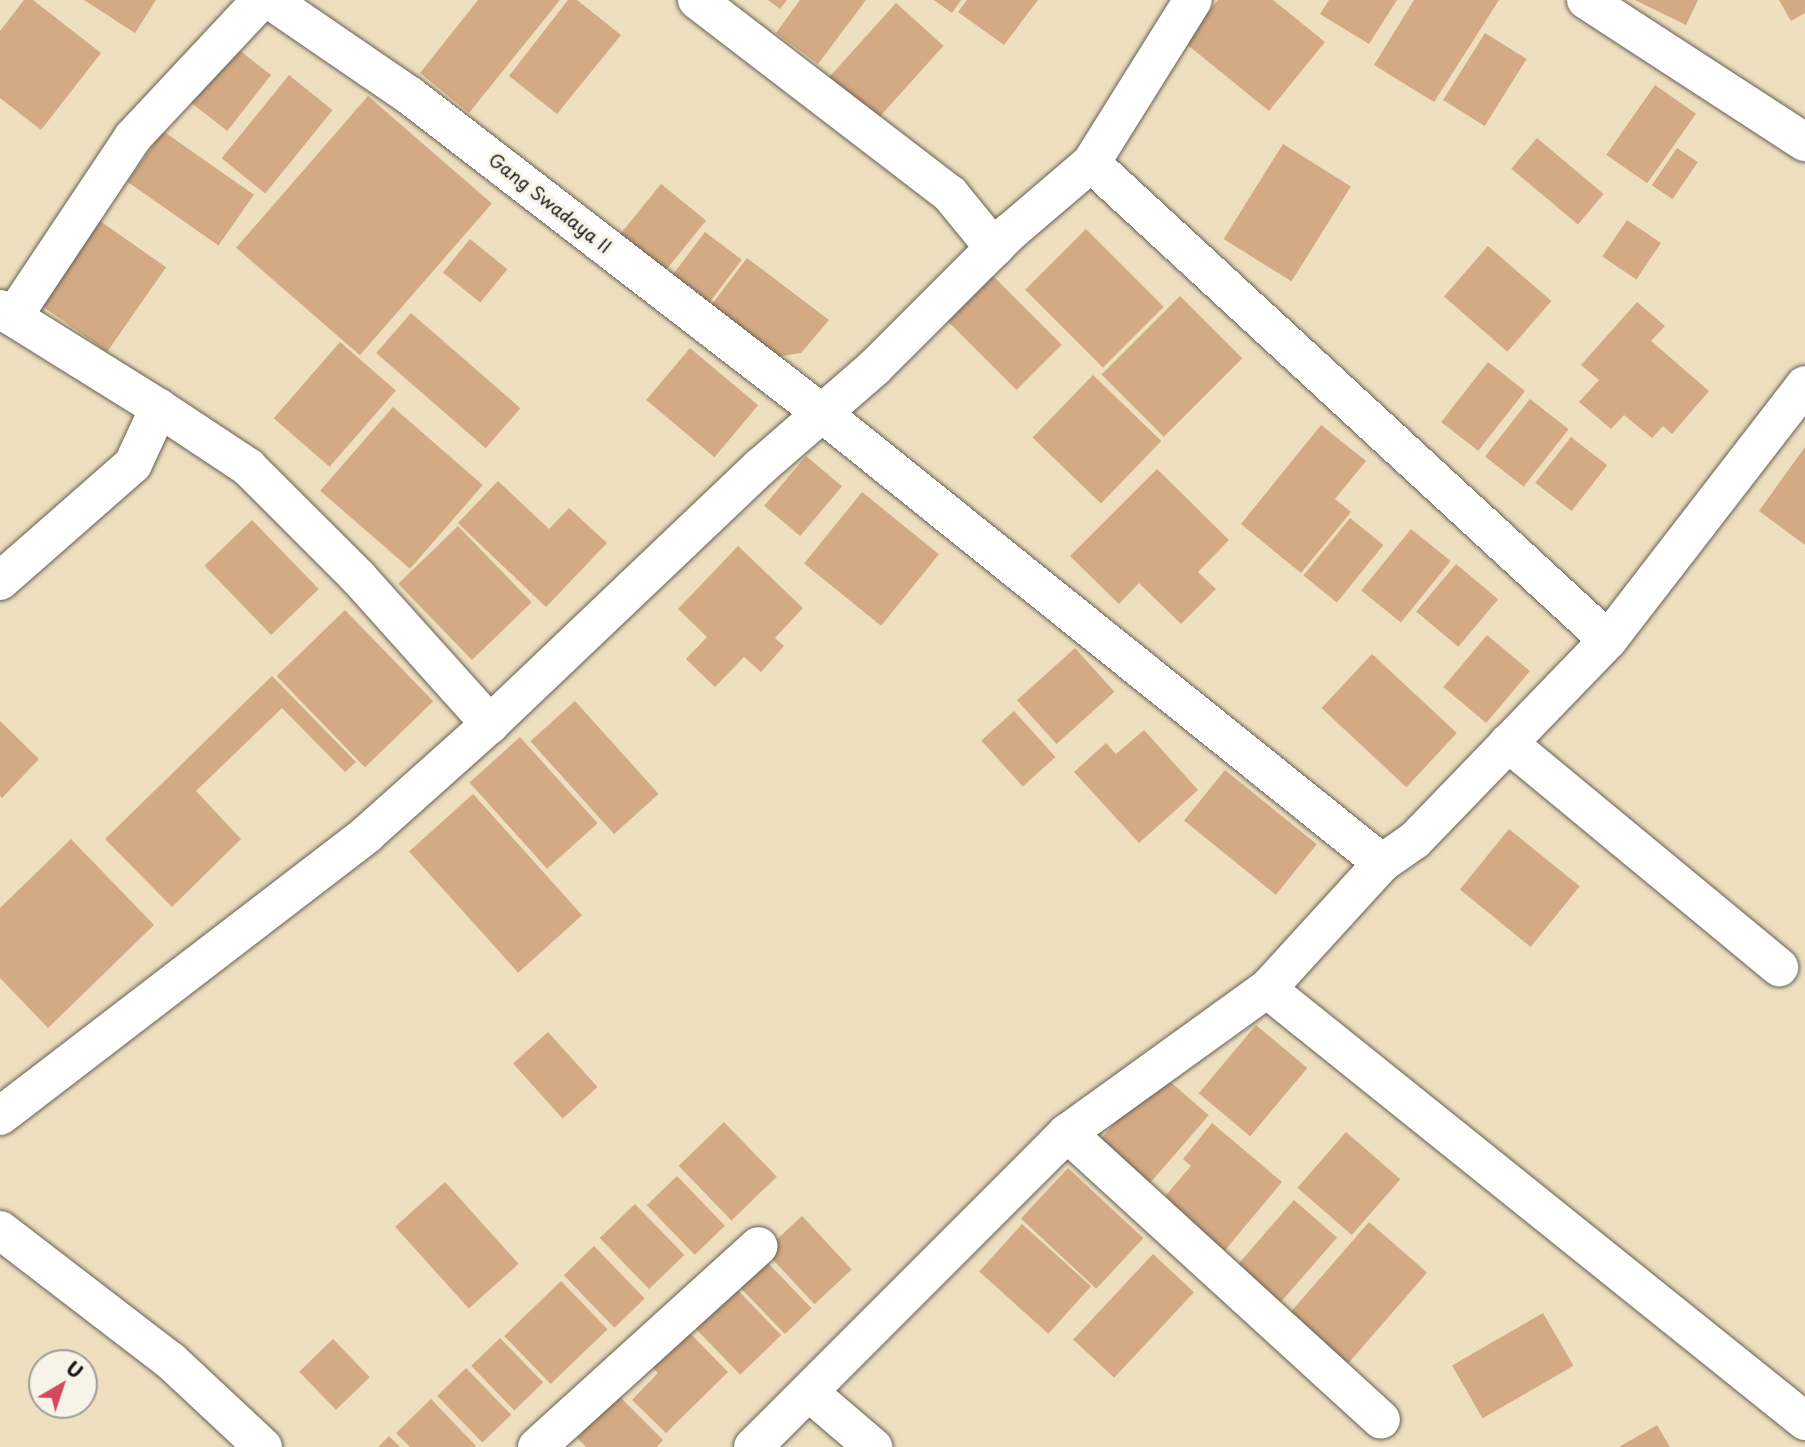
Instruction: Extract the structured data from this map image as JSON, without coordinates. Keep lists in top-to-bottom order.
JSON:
{
  "streets": {
    "street": ["Gang Swadaya II"]
  },
  "north": "top right"
}
